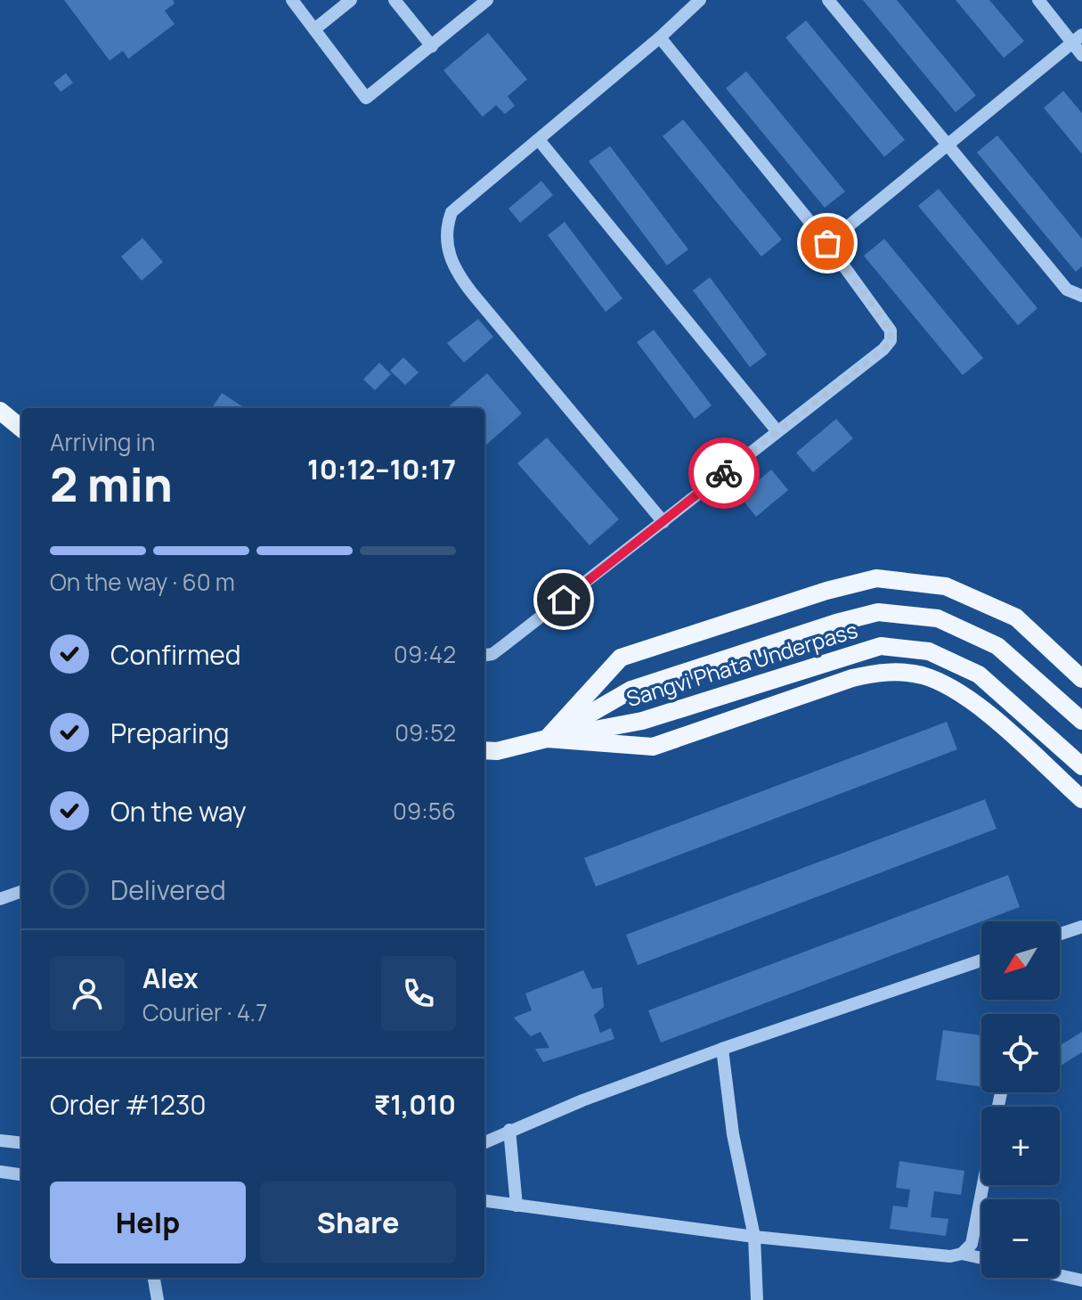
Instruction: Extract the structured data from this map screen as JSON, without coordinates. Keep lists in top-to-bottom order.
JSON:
{
  "streets": {
    "main road": ["Sangvi Phata Underpass"]
  },
  "north": "bottom left",
  "page": {
    "heading": ["2 min", "Arriving in", "10:12–10:17"],
    "panel": [
      "Alex",
      "Courier · 4.7",
      "Order #1230",
      "₹1,010"
    ],
    "bar": "On the way · 60 m",
    "list": [
      ["Confirmed", "09:42"],
      ["Preparing", "09:52"],
      ["On the way", "09:56"],
      "Delivered"
    ],
    "map_buttons": ["+", "−"],
    "buttons": ["Help", "Share"]
  }
}
